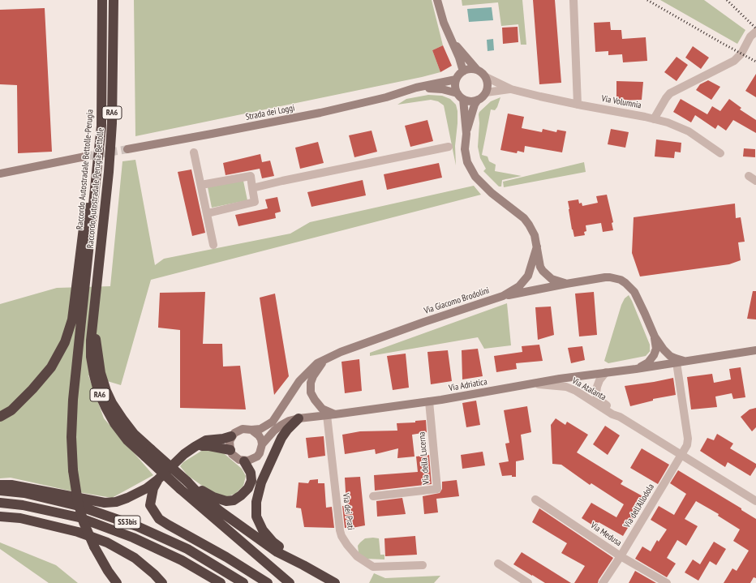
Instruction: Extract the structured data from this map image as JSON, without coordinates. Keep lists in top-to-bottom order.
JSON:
{
  "streets": {
    "highway": [
      "RA6",
      "Raccordo Autostradale Bettolle-Perugia",
      "Raccordo Autostradale Perugia-Bettolle",
      "SS3bis"
    ],
    "main road": ["Strada dei Loggi", "Via Giacomo Brodolini", "Via Adriatica"],
    "street": [
      "Via Volumnia",
      "Via Atalanta",
      "Via della Lucerna",
      "Via dell'Allodola",
      "Via dei Prati",
      "Via Medusa"
    ]
  },
  "crossings": [
    ["Via Volumnia", "Strada dei Loggi"],
    ["RA6", "Raccordo Autostradale Perugia-Bettolle"],
    ["Via Giacomo Brodolini", "Via Adriatica"],
    ["Via Adriatica", "Via Atalanta"],
    ["Via Adriatica", "Via della Lucerna"],
    ["Via Adriatica", "Via dei Prati"],
    ["Via Atalanta", "Via dell'Allodola"],
    ["Via dell'Allodola", "Via Medusa"]
  ]
}
